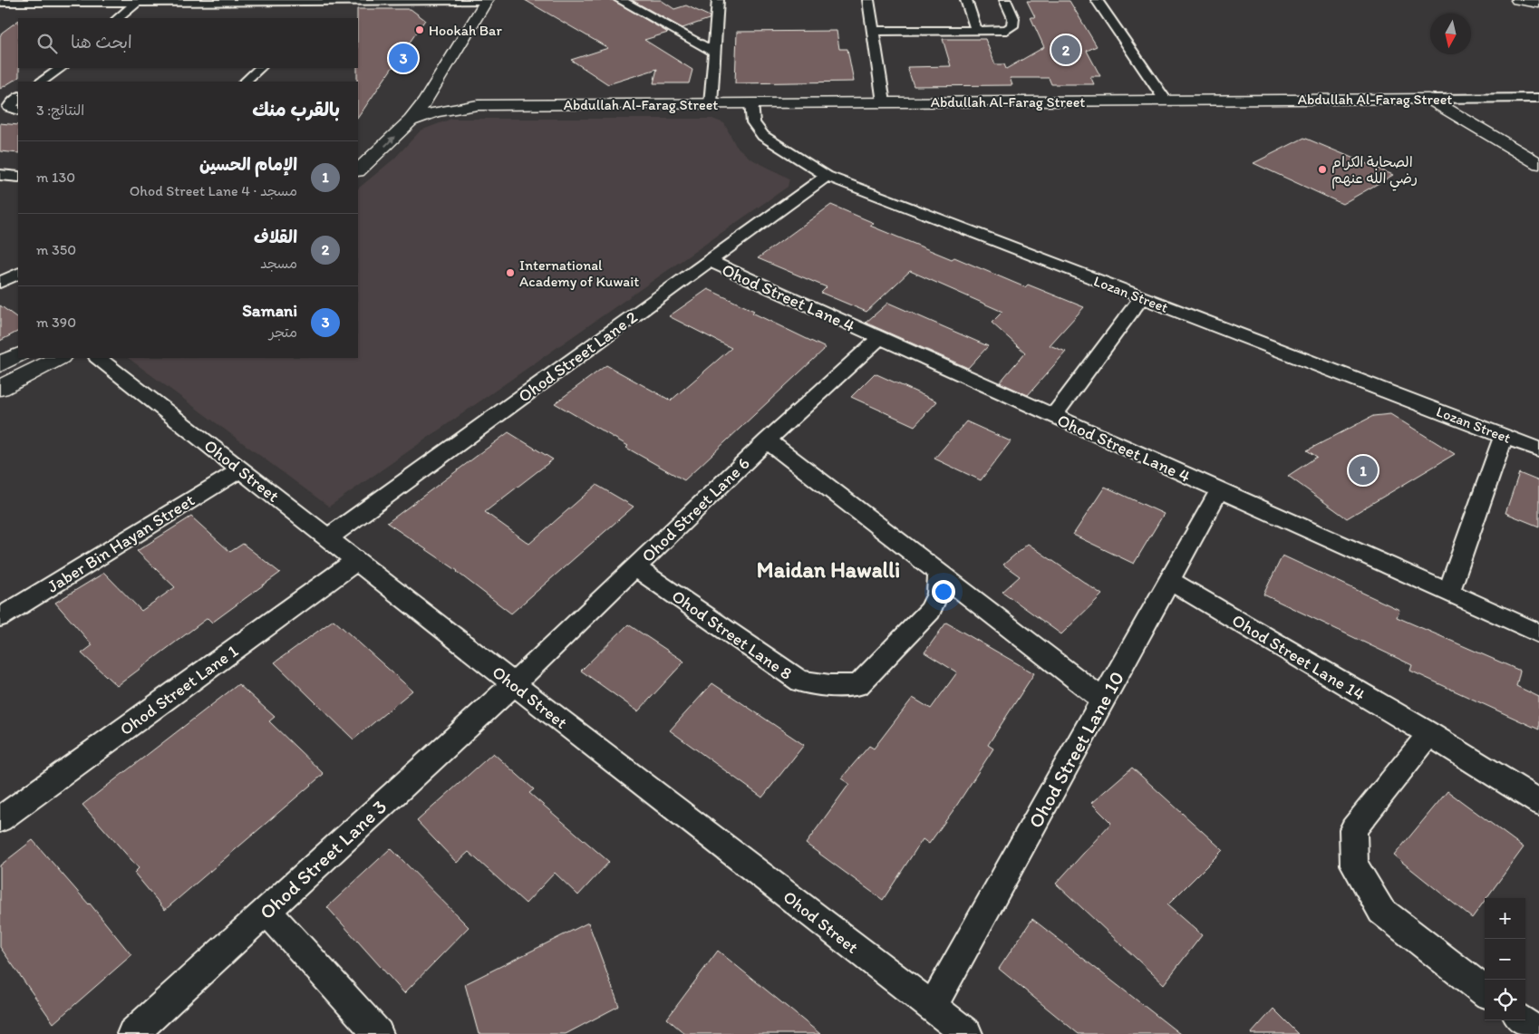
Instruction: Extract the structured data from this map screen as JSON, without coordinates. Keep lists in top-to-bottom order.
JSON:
{
  "streets": {
    "main road": ["Abdullah Al-Farag Street"],
    "street": [
      "Lozan Street",
      "Ohod Street Lane 4",
      "Ohod Street Lane 2",
      "Ohod Street",
      "Ohod Street Lane 6",
      "Jaber Bin Hayan Street",
      "Ohod Street Lane 8",
      "Ohod Street Lane 14",
      "Ohod Street Lane 1",
      "Ohod Street Lane 10",
      "Ohod Street Lane 3"
    ]
  },
  "crossings": [
    ["Abdullah Al-Farag Street", "Lozan Street"],
    ["Lozan Street", "Ohod Street Lane 2"],
    ["Ohod Street Lane 4", "Ohod Street Lane 2"],
    ["Ohod Street Lane 4", "Ohod Street Lane 6"],
    ["Ohod Street Lane 4", "Ohod Street Lane 10"],
    ["Ohod Street Lane 2", "Ohod Street"],
    ["Ohod Street", "Ohod Street Lane 6"],
    ["Ohod Street", "Jaber Bin Hayan Street"],
    ["Ohod Street", "Ohod Street Lane 1"],
    ["Ohod Street", "Ohod Street Lane 10"],
    ["Ohod Street", "Ohod Street Lane 3"],
    ["Ohod Street Lane 6", "Ohod Street Lane 8"],
    ["Ohod Street Lane 6", "Ohod Street Lane 3"],
    ["Ohod Street Lane 14", "Ohod Street Lane 10"]
  ],
  "districts": ["Maidan Hawalli"],
  "places": ["Hookah Bar", "الصحابة الكرام رضي الله عنهم", "International Academy of Kuwait"],
  "north": "bottom",
  "page": {
    "search": "ابحث هنا",
    "pins": ["2", "3", "1"],
    "heading": ["بالقرب منك", "النتائج: 3"],
    "list": [
      {
        "mark": "1",
        "name": "الإمام الحسين",
        "note": "مسجد · Ohod Street Lane 4",
        "value": "130 m"
      },
      {
        "mark": "2",
        "name": "القلاف",
        "note": "مسجد",
        "value": "350 m"
      },
      {
        "mark": "3",
        "name": "Samani",
        "note": "متجر",
        "value": "390 m"
      }
    ],
    "map_buttons": ["+", "−"]
  }
}
